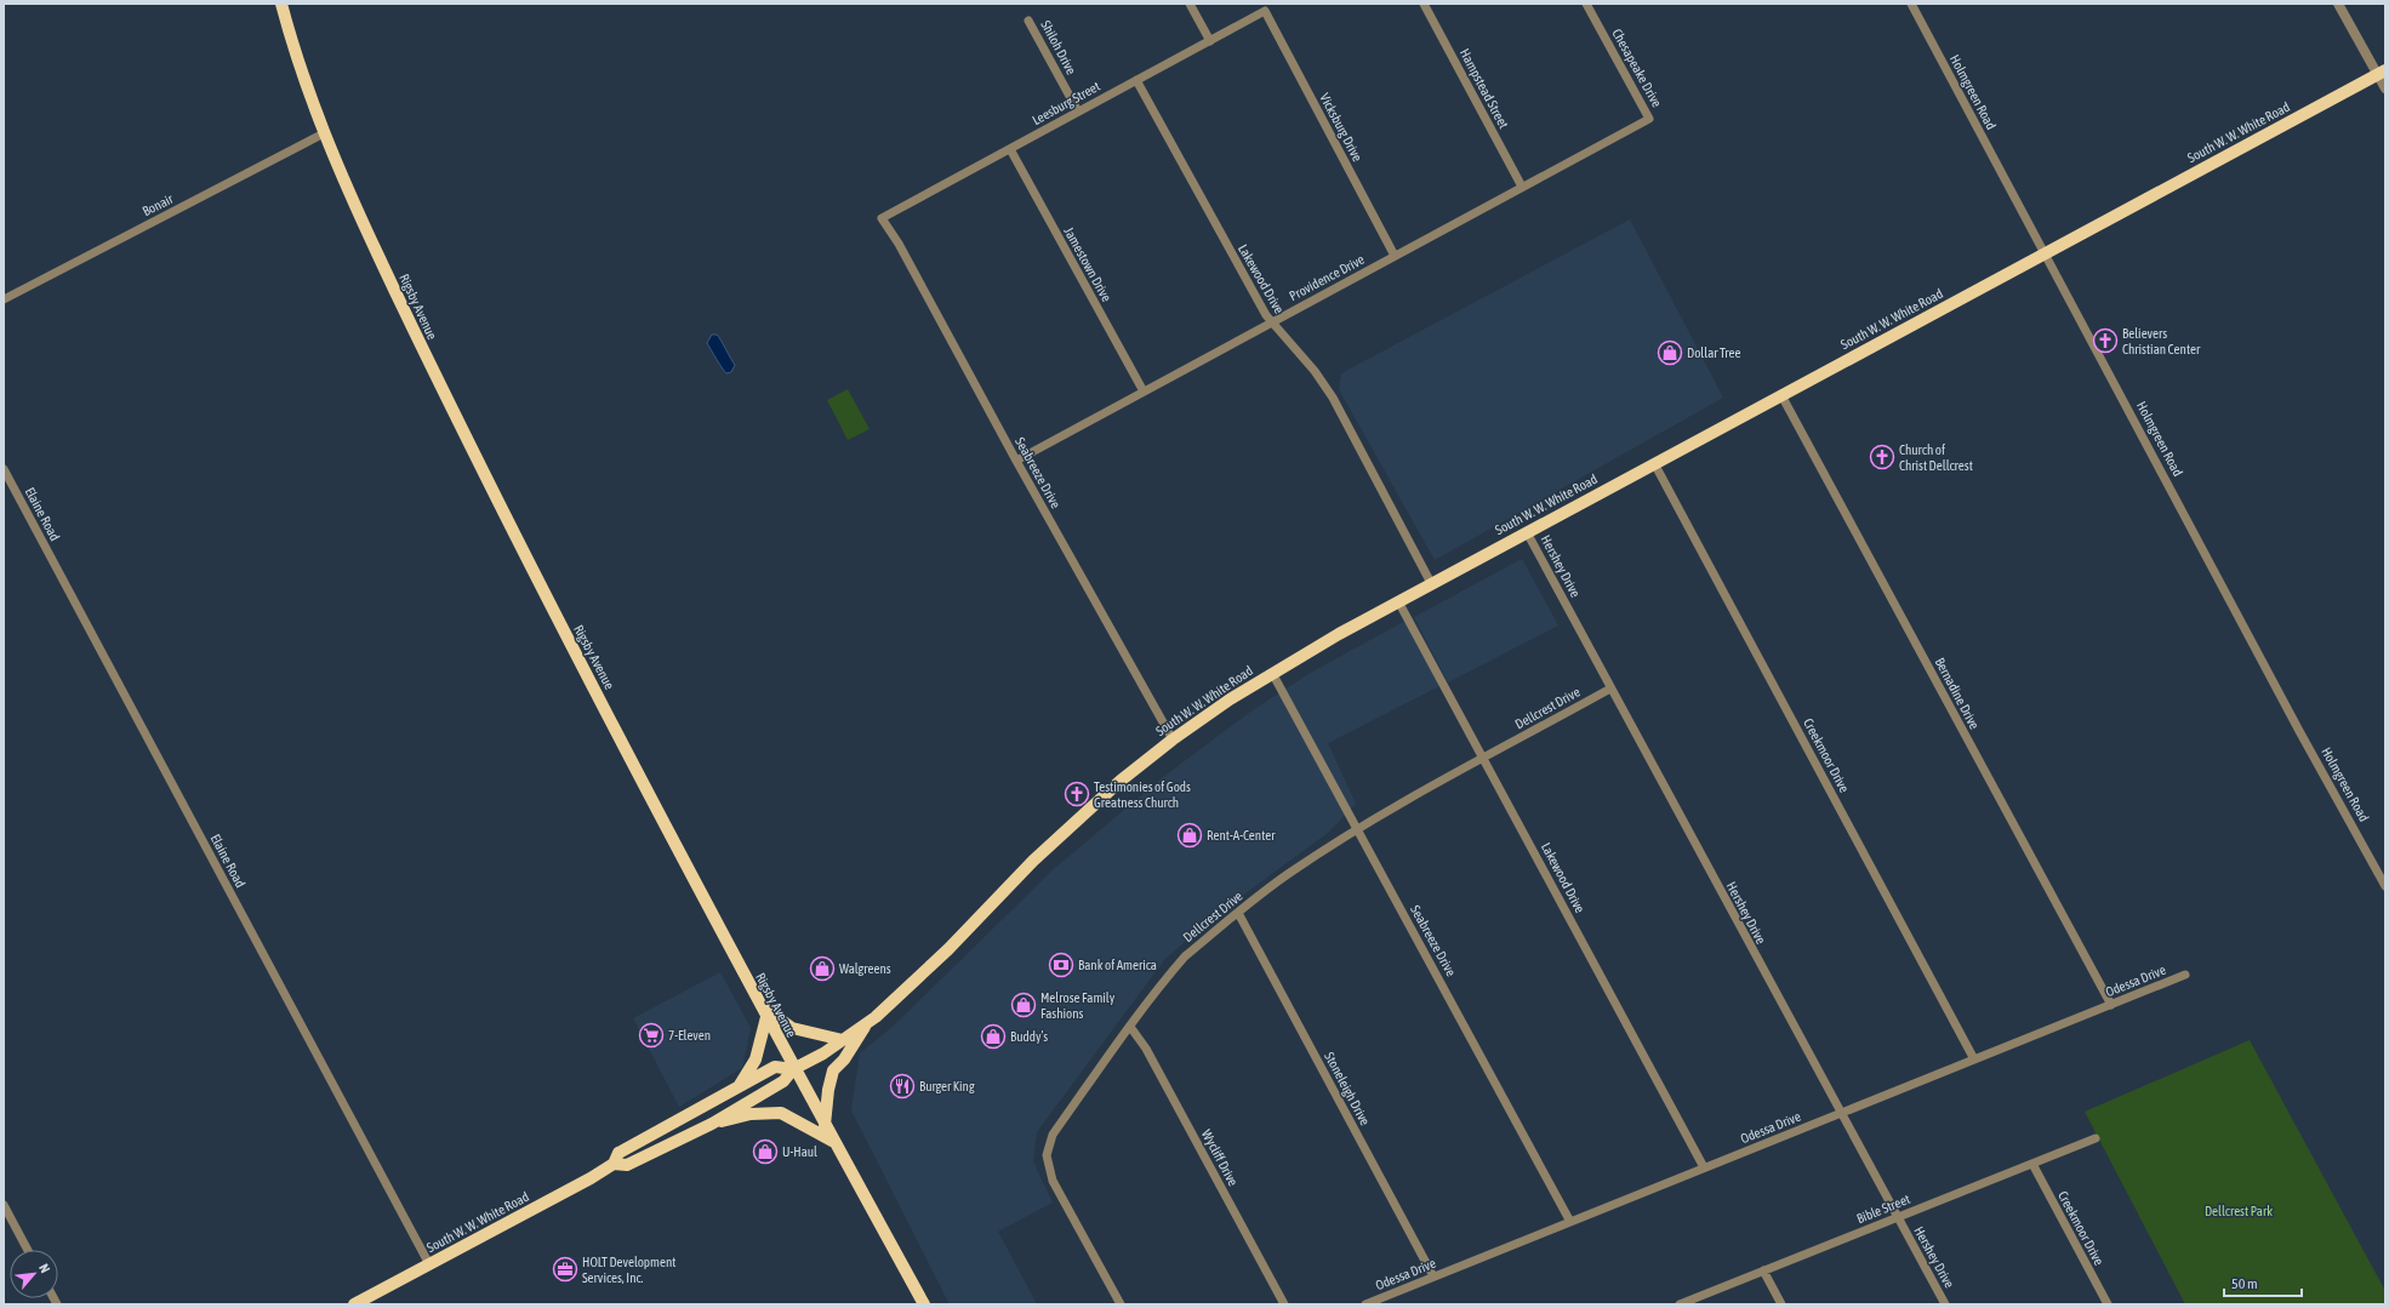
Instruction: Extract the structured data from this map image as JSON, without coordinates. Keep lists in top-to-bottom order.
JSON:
{
  "streets": {
    "main road": ["South W. W. White Road", "Rigsby Avenue"],
    "street": [
      "Shiloh Drive",
      "Chesapeake Drive",
      "Hampstead Street",
      "Holmgreen Road",
      "Leesburg Street",
      "Vicksburg Drive",
      "Bonair",
      "Jamestown Drive",
      "Providence Drive",
      "Lakewood Drive",
      "Seabreeze Drive",
      "Elaine Road",
      "Hershey Drive",
      "Bernadine Drive",
      "Dellcrest Drive",
      "Creekmoor Drive",
      "Odessa Drive",
      "Stoneleigh Drive",
      "Wycliff Drive",
      "Bible Street"
    ]
  },
  "crossings": [
    ["Shiloh Drive", "Leesburg Street"],
    ["Chesapeake Drive", "Providence Drive"],
    ["Hampstead Street", "Providence Drive"],
    ["Holmgreen Road", "South W. W. White Road"],
    ["Leesburg Street", "Vicksburg Drive"],
    ["Leesburg Street", "Jamestown Drive"],
    ["Leesburg Street", "Lakewood Drive"],
    ["Leesburg Street", "Seabreeze Drive"],
    ["Vicksburg Drive", "Providence Drive"],
    ["South W. W. White Road", "Lakewood Drive"],
    ["South W. W. White Road", "Rigsby Avenue"],
    ["South W. W. White Road", "Seabreeze Drive"],
    ["South W. W. White Road", "Elaine Road"],
    ["South W. W. White Road", "Hershey Drive"],
    ["South W. W. White Road", "Bernadine Drive"],
    ["South W. W. White Road", "Creekmoor Drive"],
    ["Bonair", "Rigsby Avenue"],
    ["Jamestown Drive", "Providence Drive"],
    ["Providence Drive", "Lakewood Drive"],
    ["Providence Drive", "Seabreeze Drive"],
    ["Lakewood Drive", "Dellcrest Drive"],
    ["Lakewood Drive", "Odessa Drive"],
    ["Seabreeze Drive", "Dellcrest Drive"],
    ["Seabreeze Drive", "Odessa Drive"],
    ["Hershey Drive", "Dellcrest Drive"],
    ["Hershey Drive", "Odessa Drive"],
    ["Hershey Drive", "Bible Street"],
    ["Bernadine Drive", "Odessa Drive"],
    ["Dellcrest Drive", "Stoneleigh Drive"],
    ["Dellcrest Drive", "Wycliff Drive"],
    ["Creekmoor Drive", "Odessa Drive"],
    ["Creekmoor Drive", "Bible Street"],
    ["Odessa Drive", "Stoneleigh Drive"]
  ],
  "parks": ["Dellcrest Park"],
  "places": {
    "church": ["Believers Christian Center", "Church of Christ Dellcrest", "Testimonies of Gods Greatness Church"],
    "shop": [
      "Dollar Tree",
      "Rent-A-Center",
      "Walgreens",
      "Melrose Family Fashions",
      "Buddy’s",
      "U-Haul"
    ],
    "bank": ["Bank of America"],
    "supermarket": ["7-Eleven"],
    "restaurant": ["Burger King"],
    "office": ["HOLT Development Services, Inc."]
  },
  "scale_bar": "50 m",
  "north": "top right"
}
